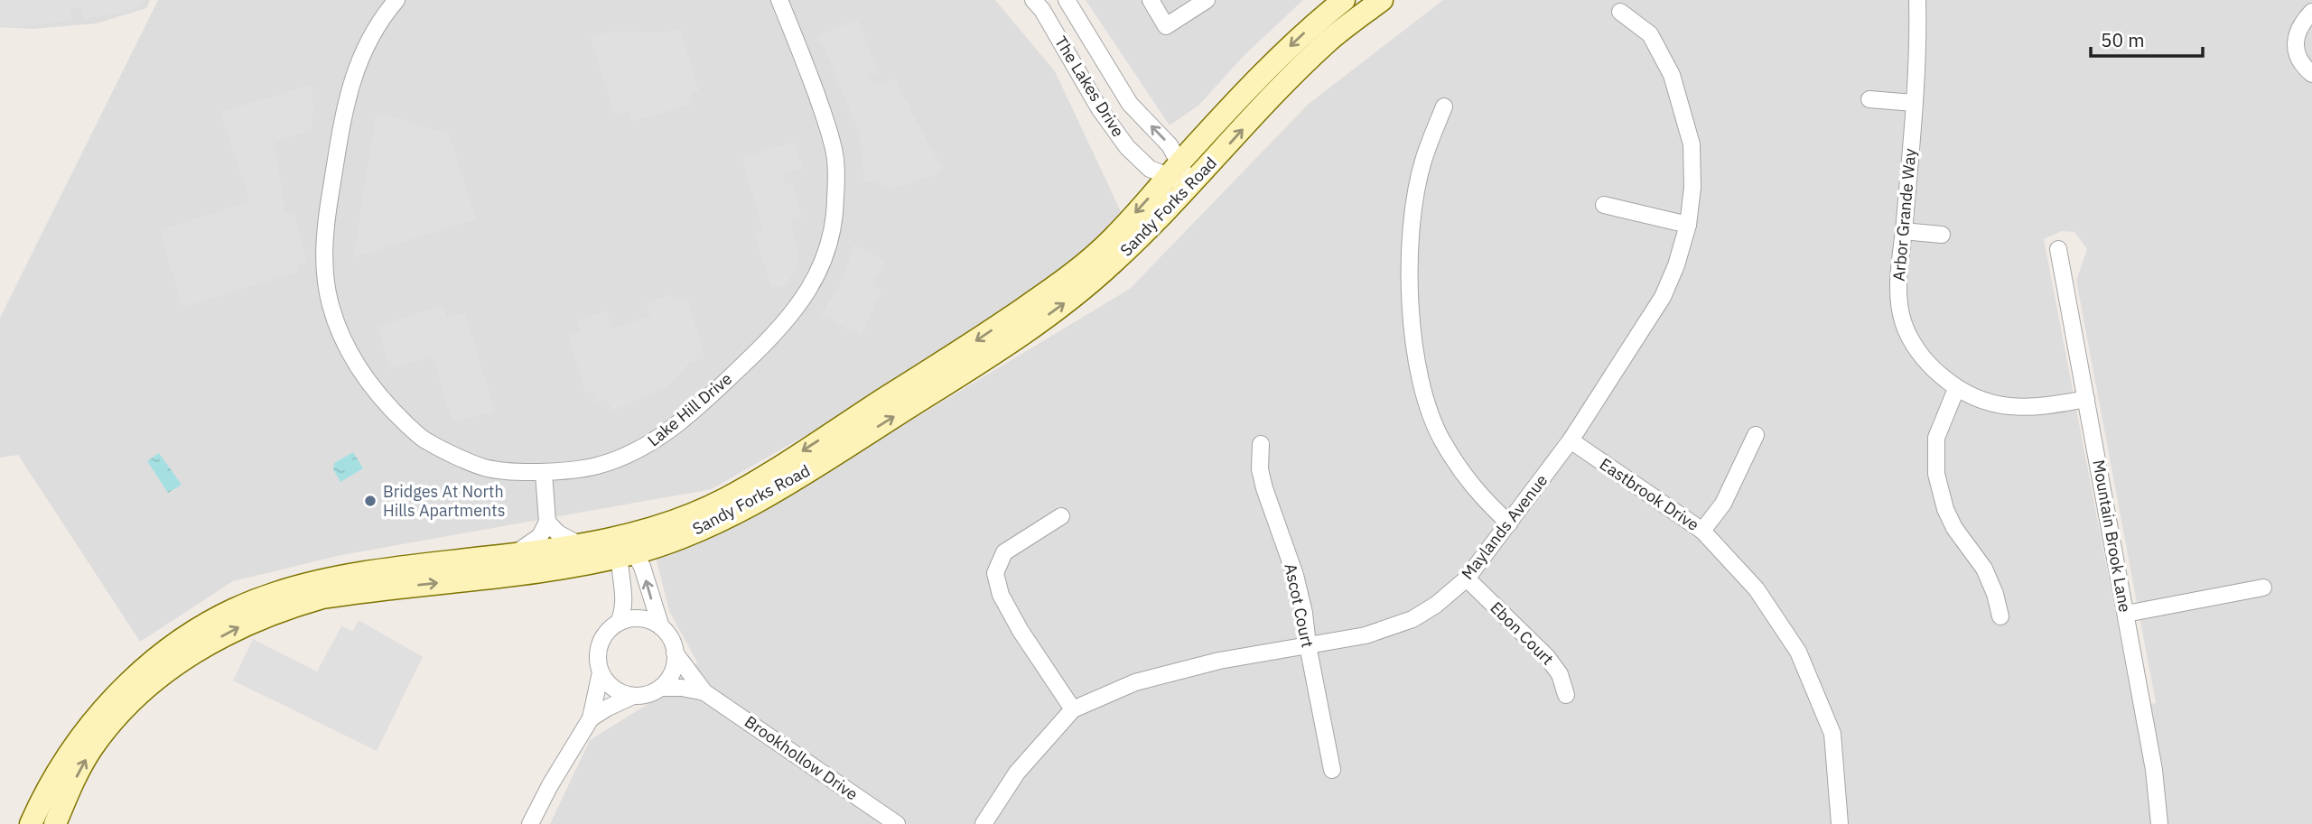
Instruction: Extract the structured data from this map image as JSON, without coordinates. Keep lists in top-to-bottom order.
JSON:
{
  "streets": {
    "street": [
      "The Lakes Drive",
      "Sandy Forks Road",
      "Arbor Grande Way",
      "Lake Hill Drive",
      "Eastbrook Drive",
      "Maylands Avenue",
      "Mountain Brook Lane",
      "Ascot Court",
      "Ebon Court",
      "Brookhollow Drive"
    ]
  },
  "crossings": [
    ["The Lakes Drive", "Sandy Forks Road"],
    ["Sandy Forks Road", "Brookhollow Drive"],
    ["Arbor Grande Way", "Mountain Brook Lane"],
    ["Eastbrook Drive", "Maylands Avenue"],
    ["Maylands Avenue", "Ascot Court"],
    ["Maylands Avenue", "Ebon Court"]
  ],
  "places": ["Bridges At North Hills Apartments"],
  "scale_bar": "50 m"
}
